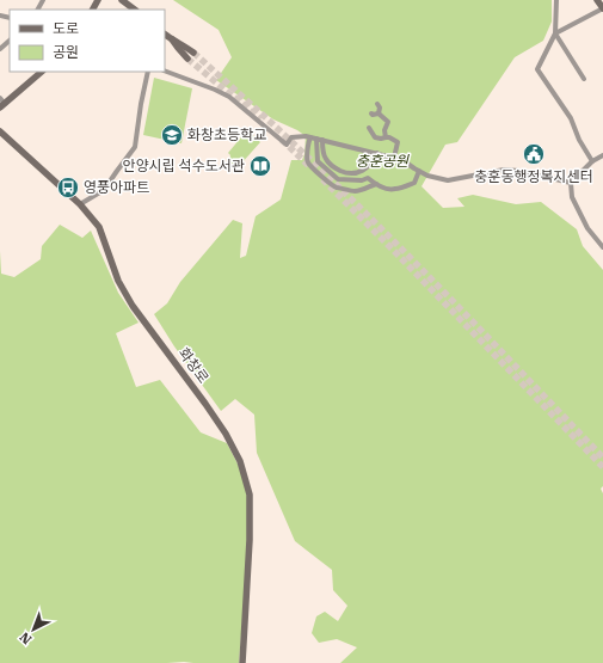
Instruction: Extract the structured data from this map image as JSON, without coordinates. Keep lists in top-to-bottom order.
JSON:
{
  "streets": {
    "street": ["화창로"]
  },
  "parks": ["충훈공원"],
  "places": {
    "school or university": ["화창초등학교"],
    "public building": ["충훈동행정복지센터"],
    "library": ["안양시립 석수도서관"],
    "bus stop": ["영풍아파트"]
  },
  "legend": ["도로", "공원"],
  "north": "bottom left"
}
